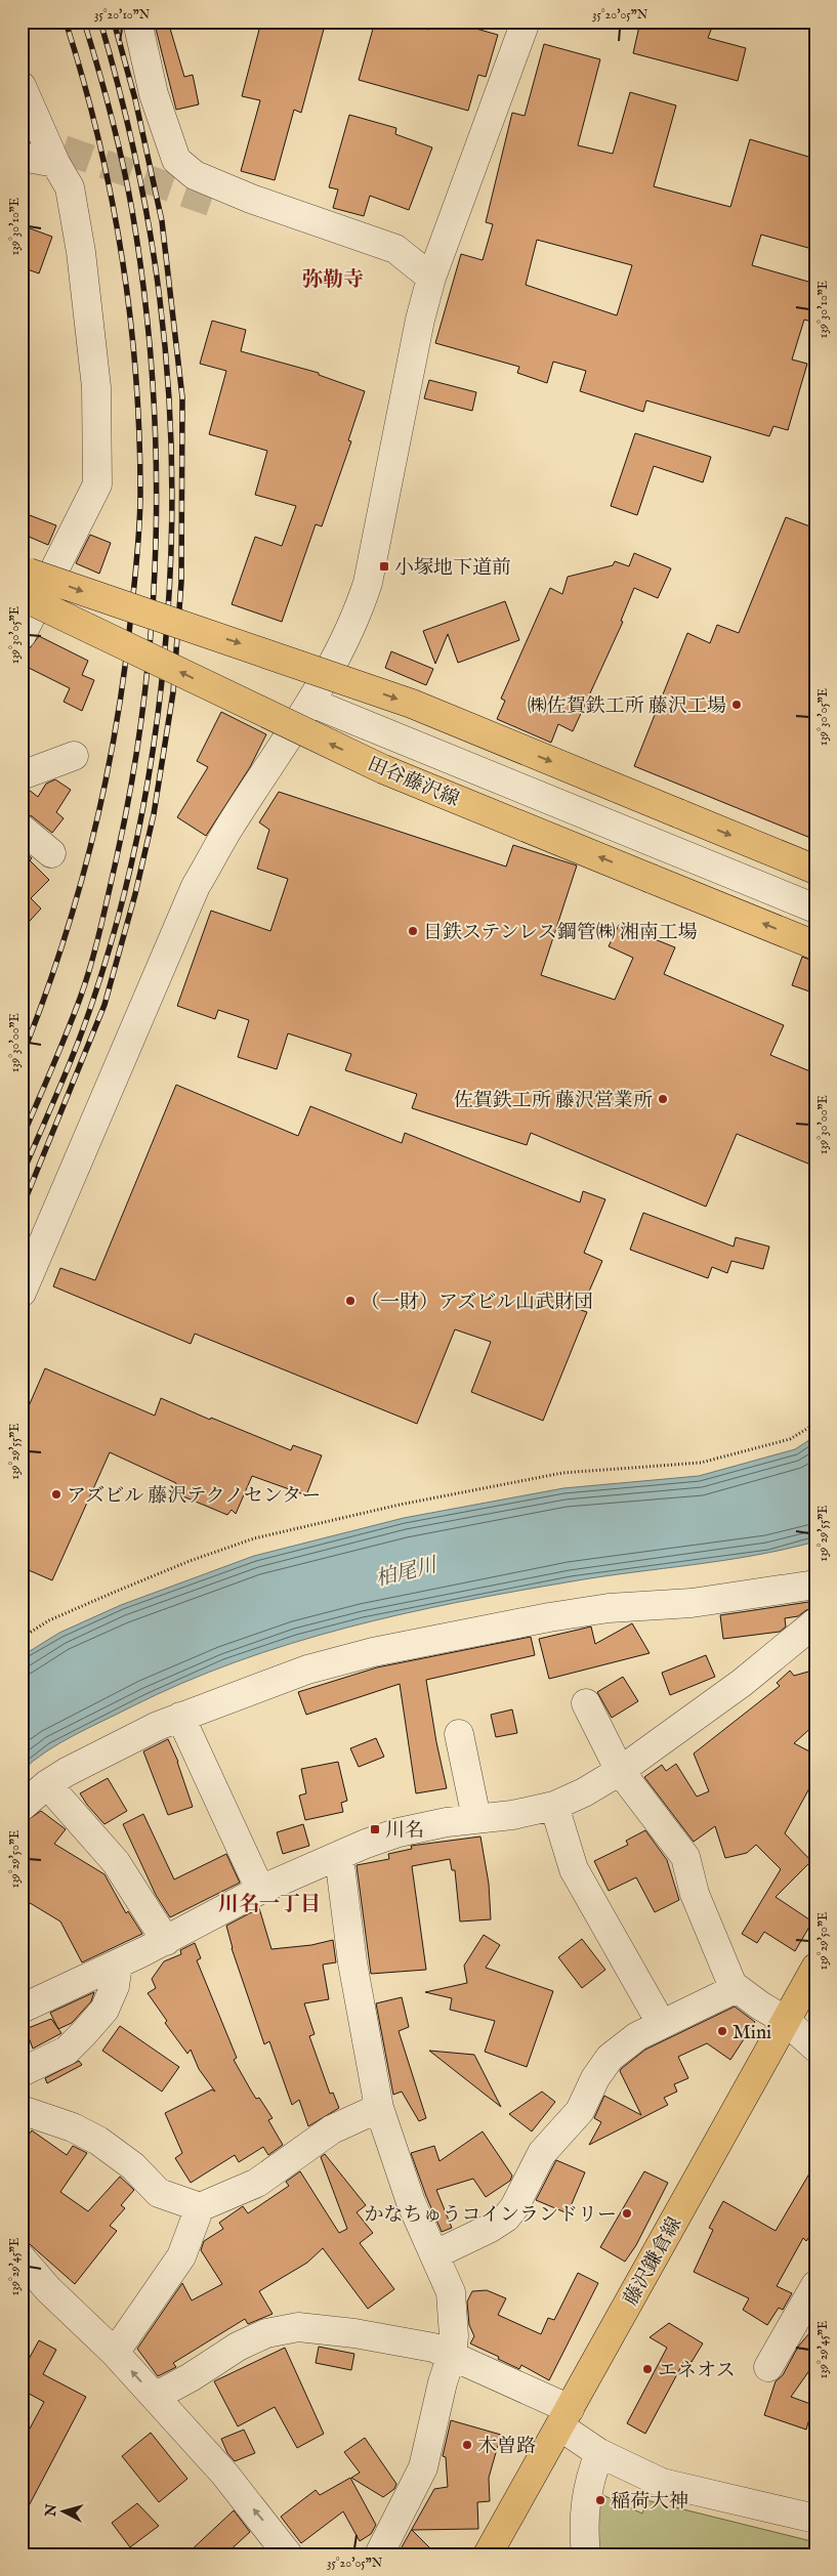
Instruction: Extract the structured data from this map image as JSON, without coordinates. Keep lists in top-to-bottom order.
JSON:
{
  "streets": {
    "main road": ["田谷藤沢線", "藤沢鎌倉線"]
  },
  "districts": ["弥勒寺", "川名一丁目"],
  "water": ["柏尾川"],
  "places": {
    "transit": ["小塚地下道前", "川名"],
    "other": [
      "㈱佐賀鉄工所 藤沢工場",
      "日鉄ステンレス鋼管㈱ 湘南工場",
      "佐賀鉄工所 藤沢営業所",
      "（一財）アズビル山武財団",
      "アズビル 藤沢テクノセンター",
      "Mini",
      "かなちゅうコインランドリー",
      "エネオス",
      "木曽路",
      "稲荷大神"
    ]
  },
  "north": "left",
  "coordinates": [
    "35°20'10\"N",
    "35°20'05\"N",
    "139°30'10\"E",
    "139°30'05\"E",
    "139°30'00\"E",
    "139°29'55\"E",
    "139°29'50\"E",
    "139°29'45\"E"
  ]
}
